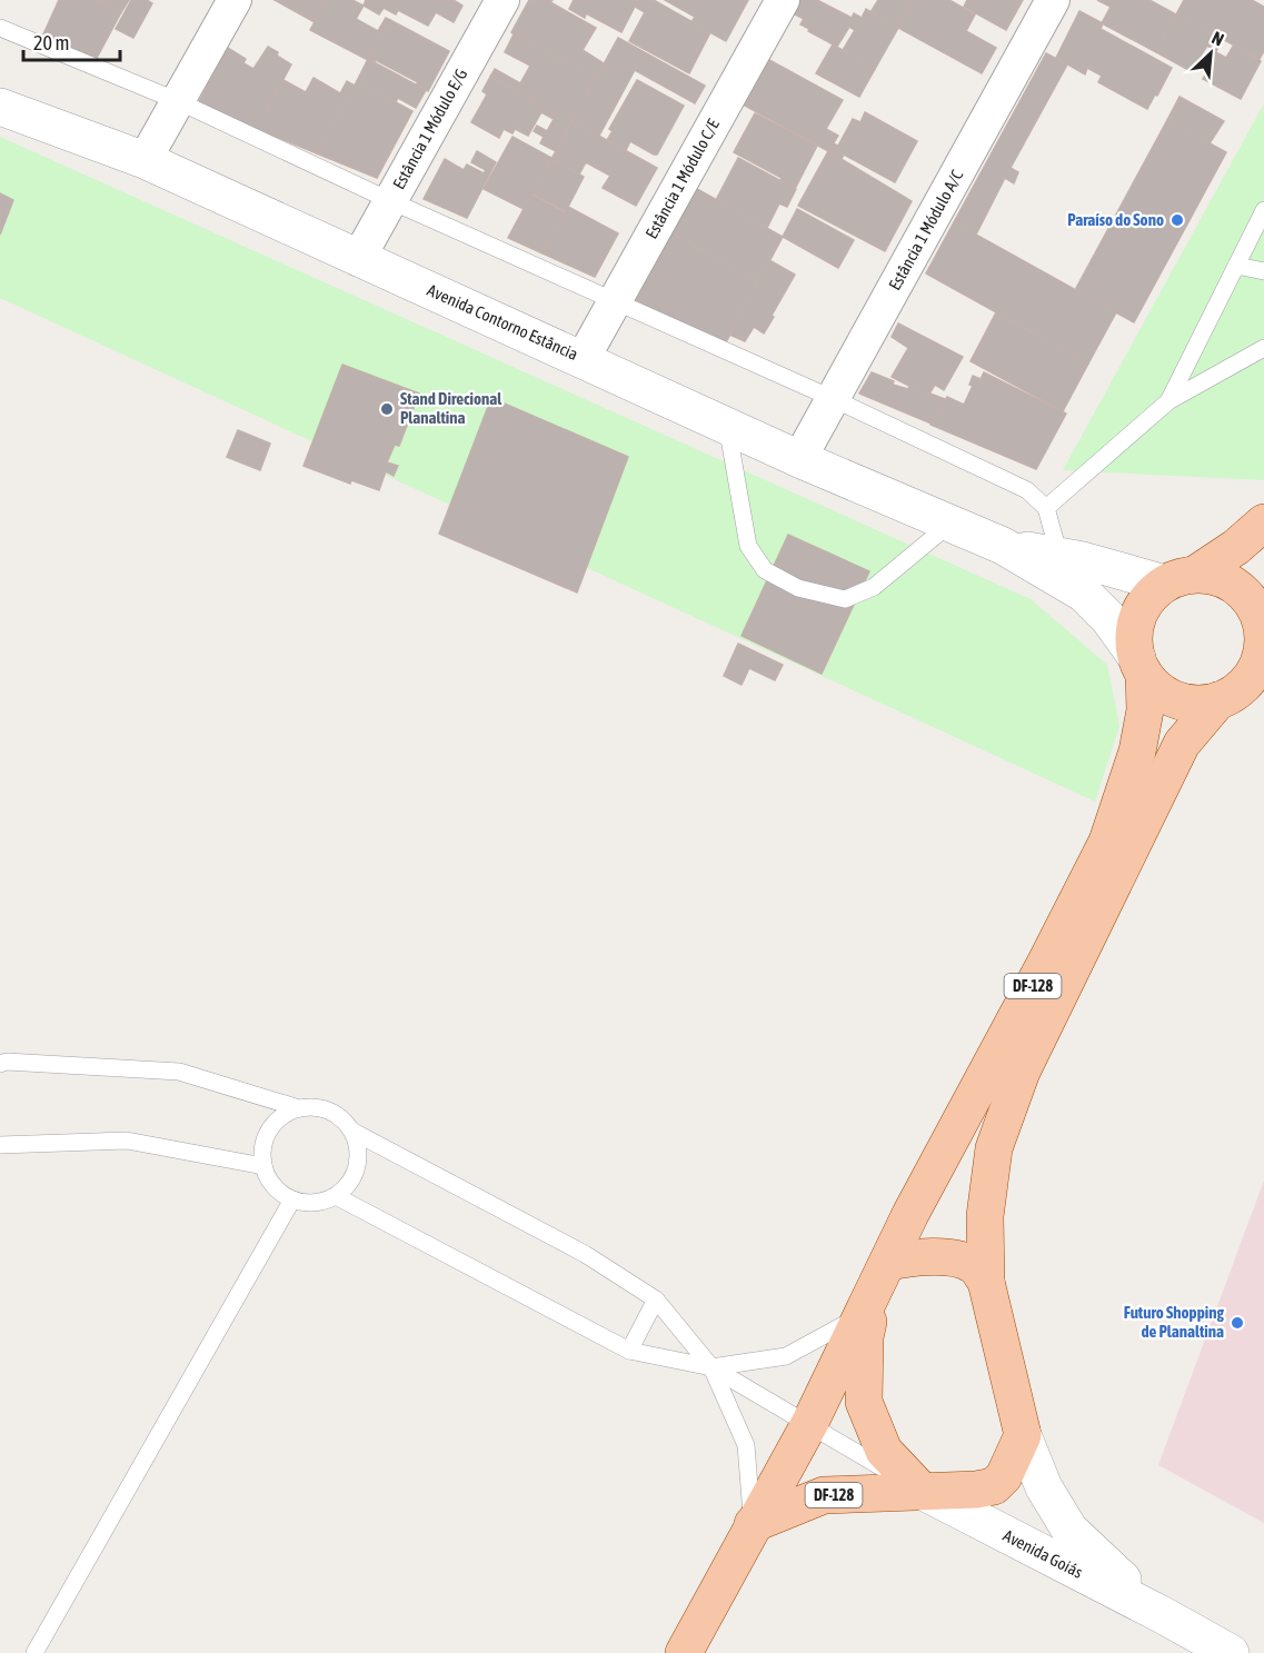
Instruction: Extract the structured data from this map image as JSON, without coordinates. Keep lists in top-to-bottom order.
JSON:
{
  "streets": {
    "main road": ["DF-128"],
    "street": [
      "Estância 1 Módulo E/G",
      "Estância 1 Módulo C/E",
      "Estância 1 Módulo A/C",
      "Avenida Contorno Estância",
      "Avenida Goiás"
    ]
  },
  "crossings": [
    ["Estância 1 Módulo E/G", "Avenida Contorno Estância"],
    ["Estância 1 Módulo C/E", "Avenida Contorno Estância"],
    ["Estância 1 Módulo A/C", "Avenida Contorno Estância"],
    ["Avenida Contorno Estância", "DF-128"],
    ["DF-128", "Avenida Goiás"]
  ],
  "places": ["Paraíso do Sono", "Stand Direcional Planaltina", "Futuro Shopping de Planaltina"],
  "scale_bar": "20 m",
  "north": "top right"
}
